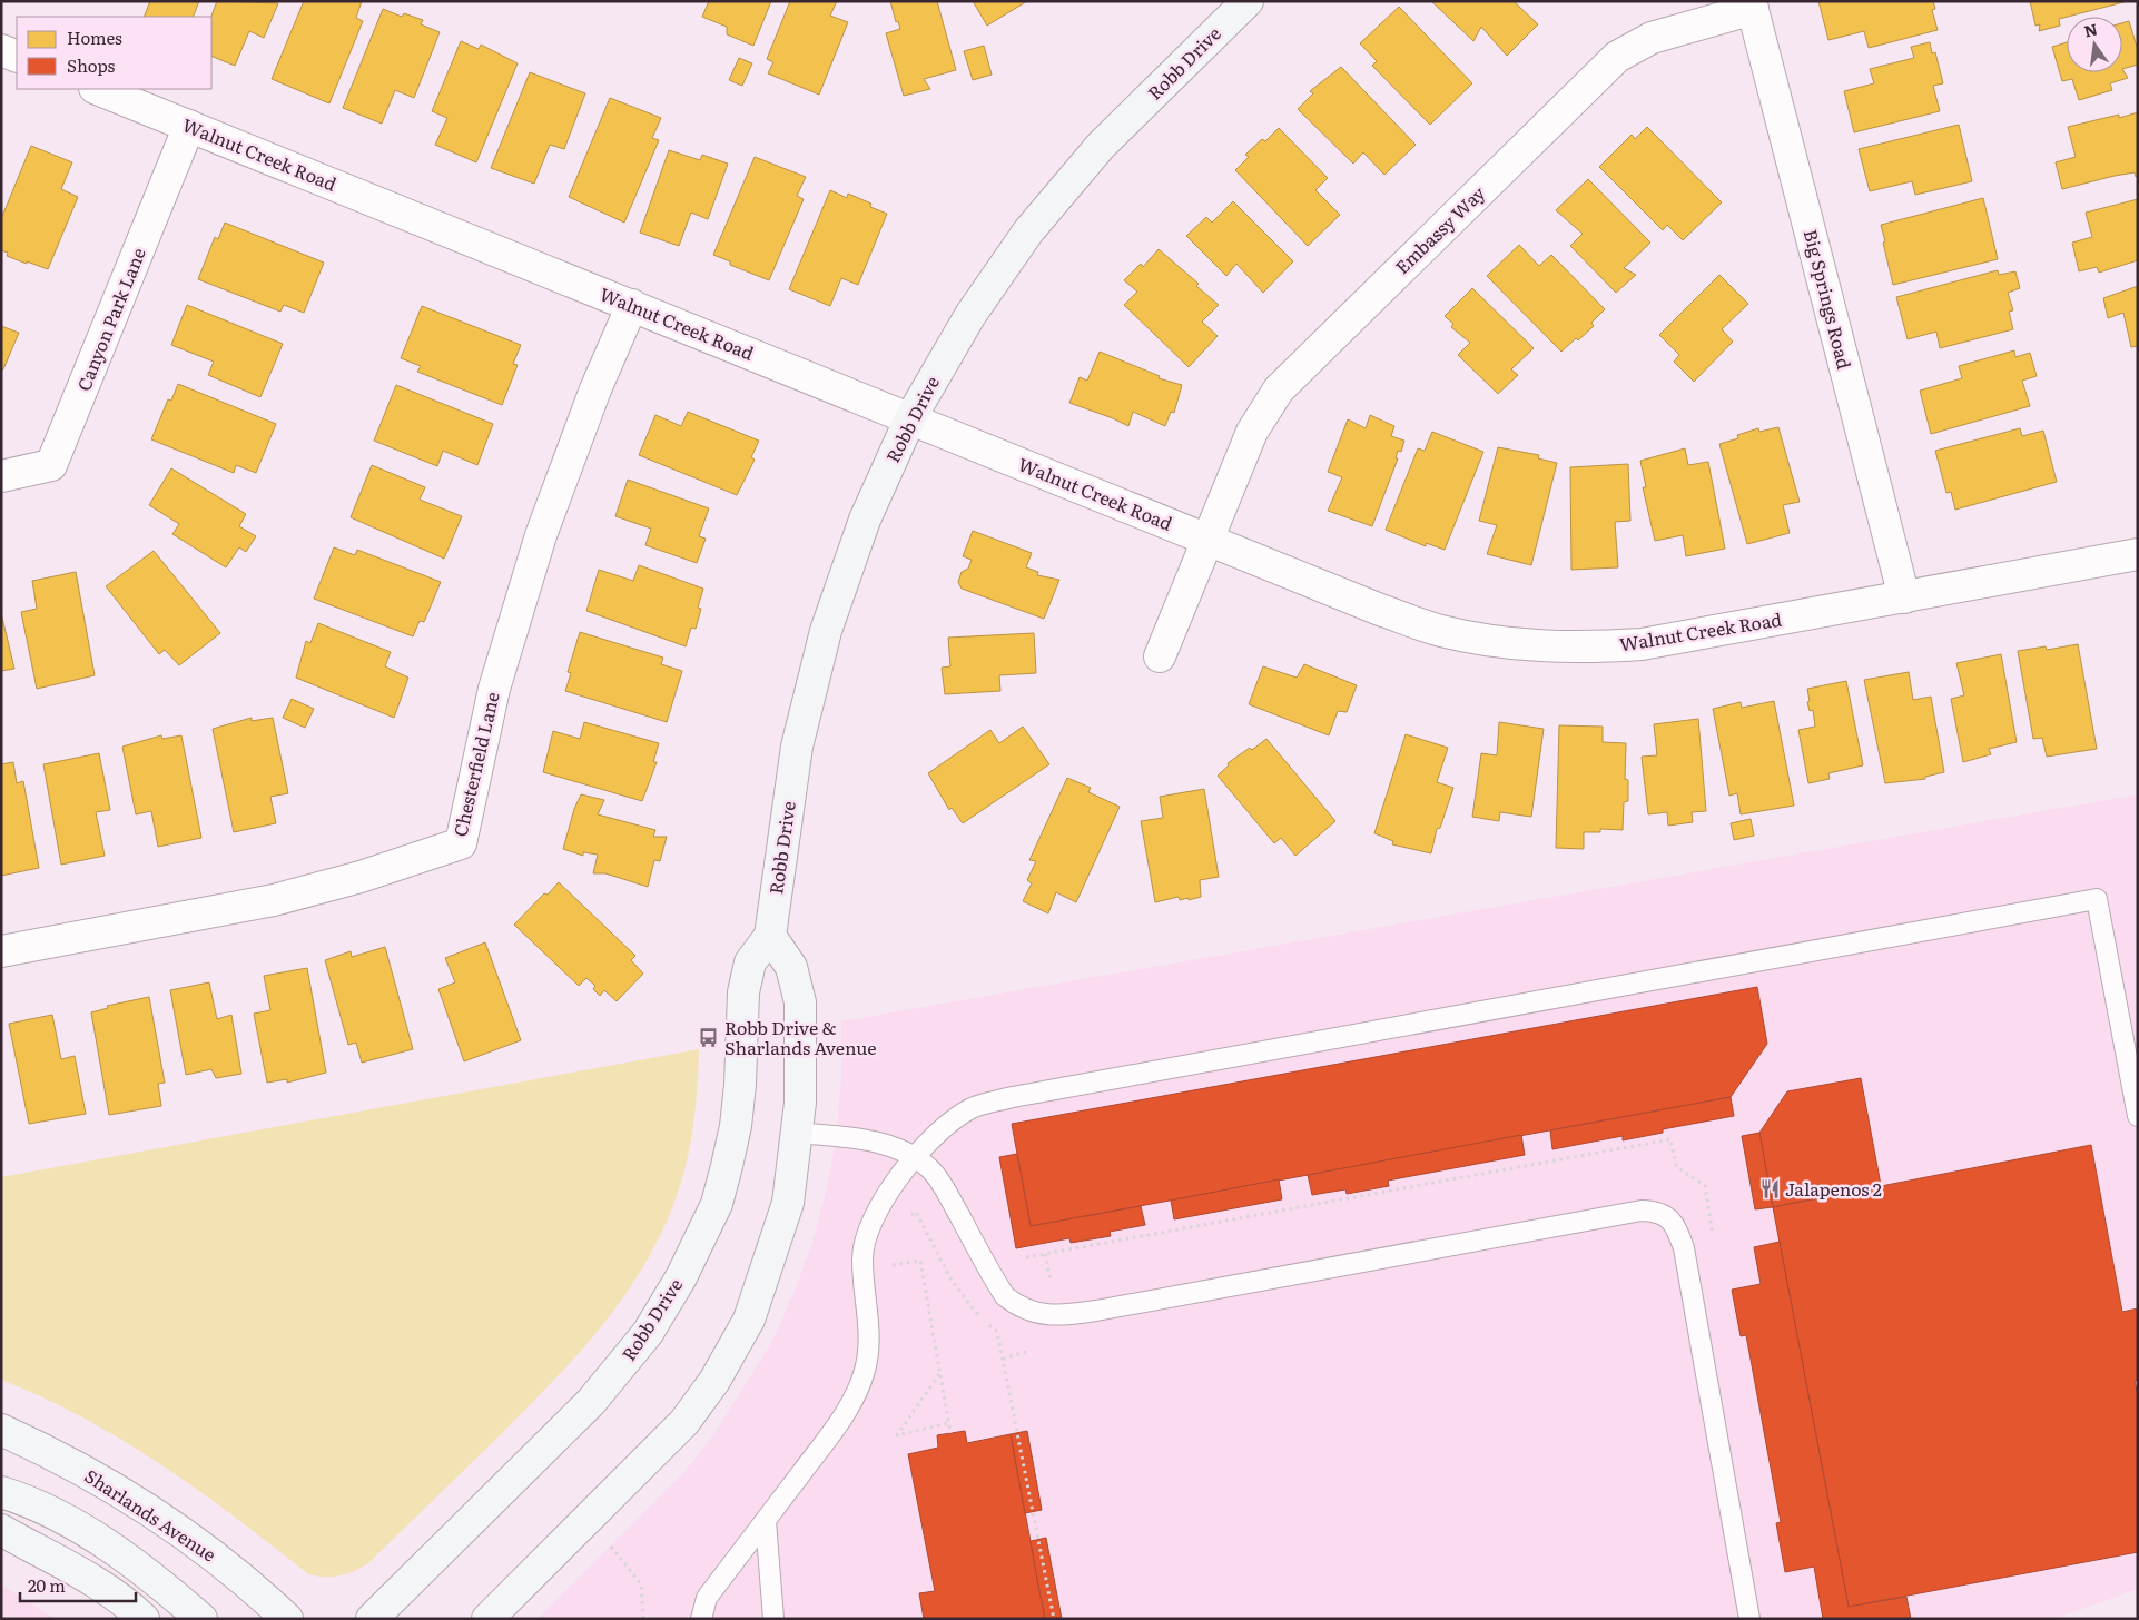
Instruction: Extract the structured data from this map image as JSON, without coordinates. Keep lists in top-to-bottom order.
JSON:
{
  "streets": {
    "main road": ["Robb Drive", "Sharlands Avenue"],
    "street": [
      "Walnut Creek Road",
      "Embassy Way",
      "Big Springs Road",
      "Canyon Park Lane",
      "Chesterfield Lane"
    ]
  },
  "crossings": [
    ["Robb Drive", "Walnut Creek Road"],
    ["Walnut Creek Road", "Embassy Way"],
    ["Walnut Creek Road", "Big Springs Road"],
    ["Walnut Creek Road", "Canyon Park Lane"],
    ["Walnut Creek Road", "Chesterfield Lane"],
    ["Embassy Way", "Big Springs Road"]
  ],
  "places": {
    "bus stop": ["Robb Drive & Sharlands Avenue"],
    "restaurant": ["Jalapenos 2"]
  },
  "legend": ["Homes", "Shops"],
  "scale_bar": "20 m",
  "north": "top"
}
